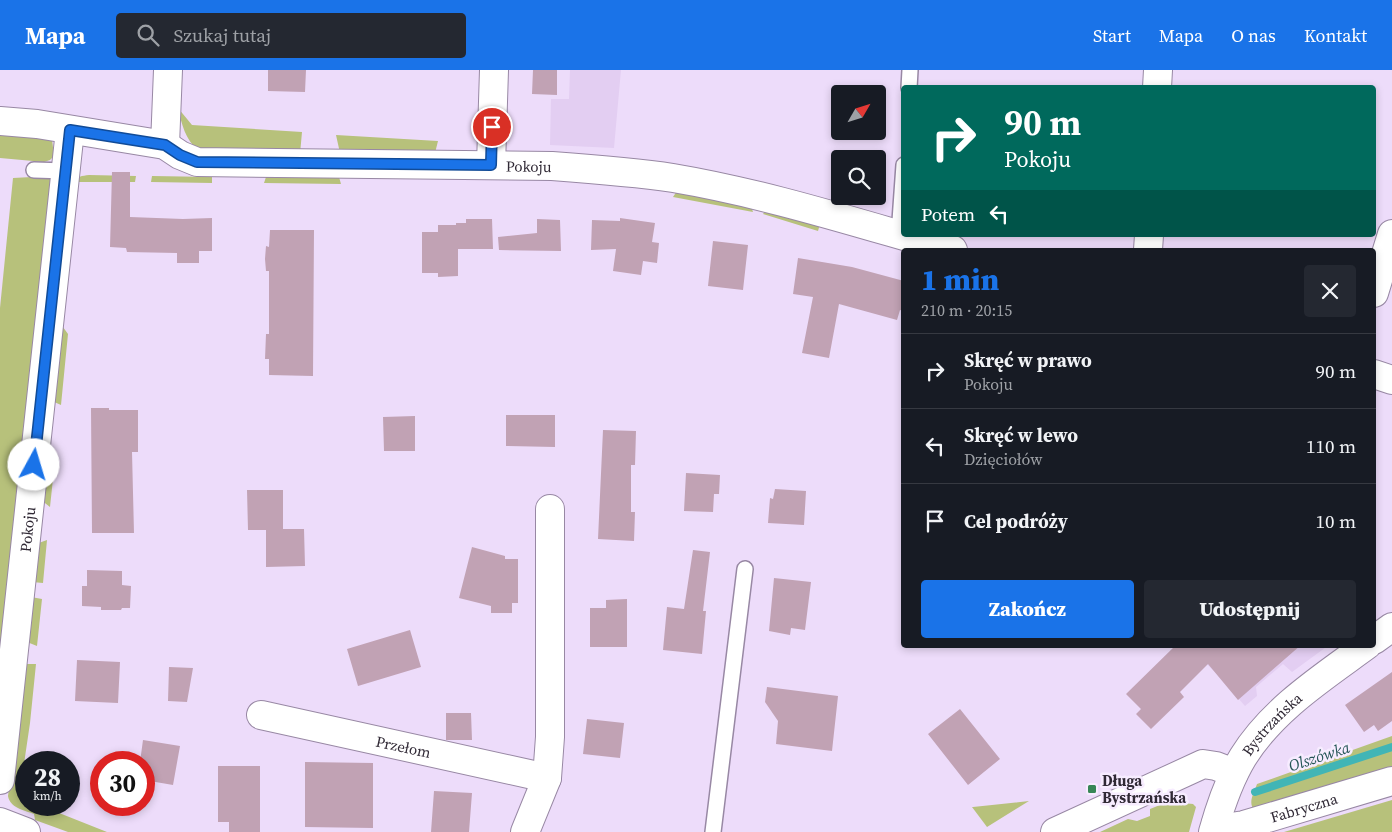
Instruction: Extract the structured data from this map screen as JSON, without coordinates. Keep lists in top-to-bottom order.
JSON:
{
  "streets": {
    "street": [
      "Pokoju",
      "Bystrzańska",
      "Przełom",
      "Fabryczna"
    ]
  },
  "crossings": [
    ["Bystrzańska", "Fabryczna"]
  ],
  "water": ["Olszówka"],
  "places": {
    "transit": ["Długa Bystrzańska"]
  },
  "north": "top right",
  "page": {
    "header": "Mapa",
    "search": "Szukaj tutaj",
    "nav": [
      "Start",
      "Mapa",
      "O nas",
      "Kontakt"
    ],
    "turn": ["90 m", "Pokoju"],
    "then": "Potem",
    "heading": ["1 min", "210 m · 20:15"],
    "list": [
      {
        "name": "Skręć w prawo",
        "note": "Pokoju",
        "value": "90 m"
      },
      {
        "name": "Skręć w lewo",
        "note": "Dzięciołów",
        "value": "110 m"
      },
      {
        "name": "Cel podróży",
        "value": "10 m"
      }
    ],
    "buttons": ["Zakończ", "Udostępnij"],
    "speed": "28 km/h",
    "limit": "30"
  }
}
